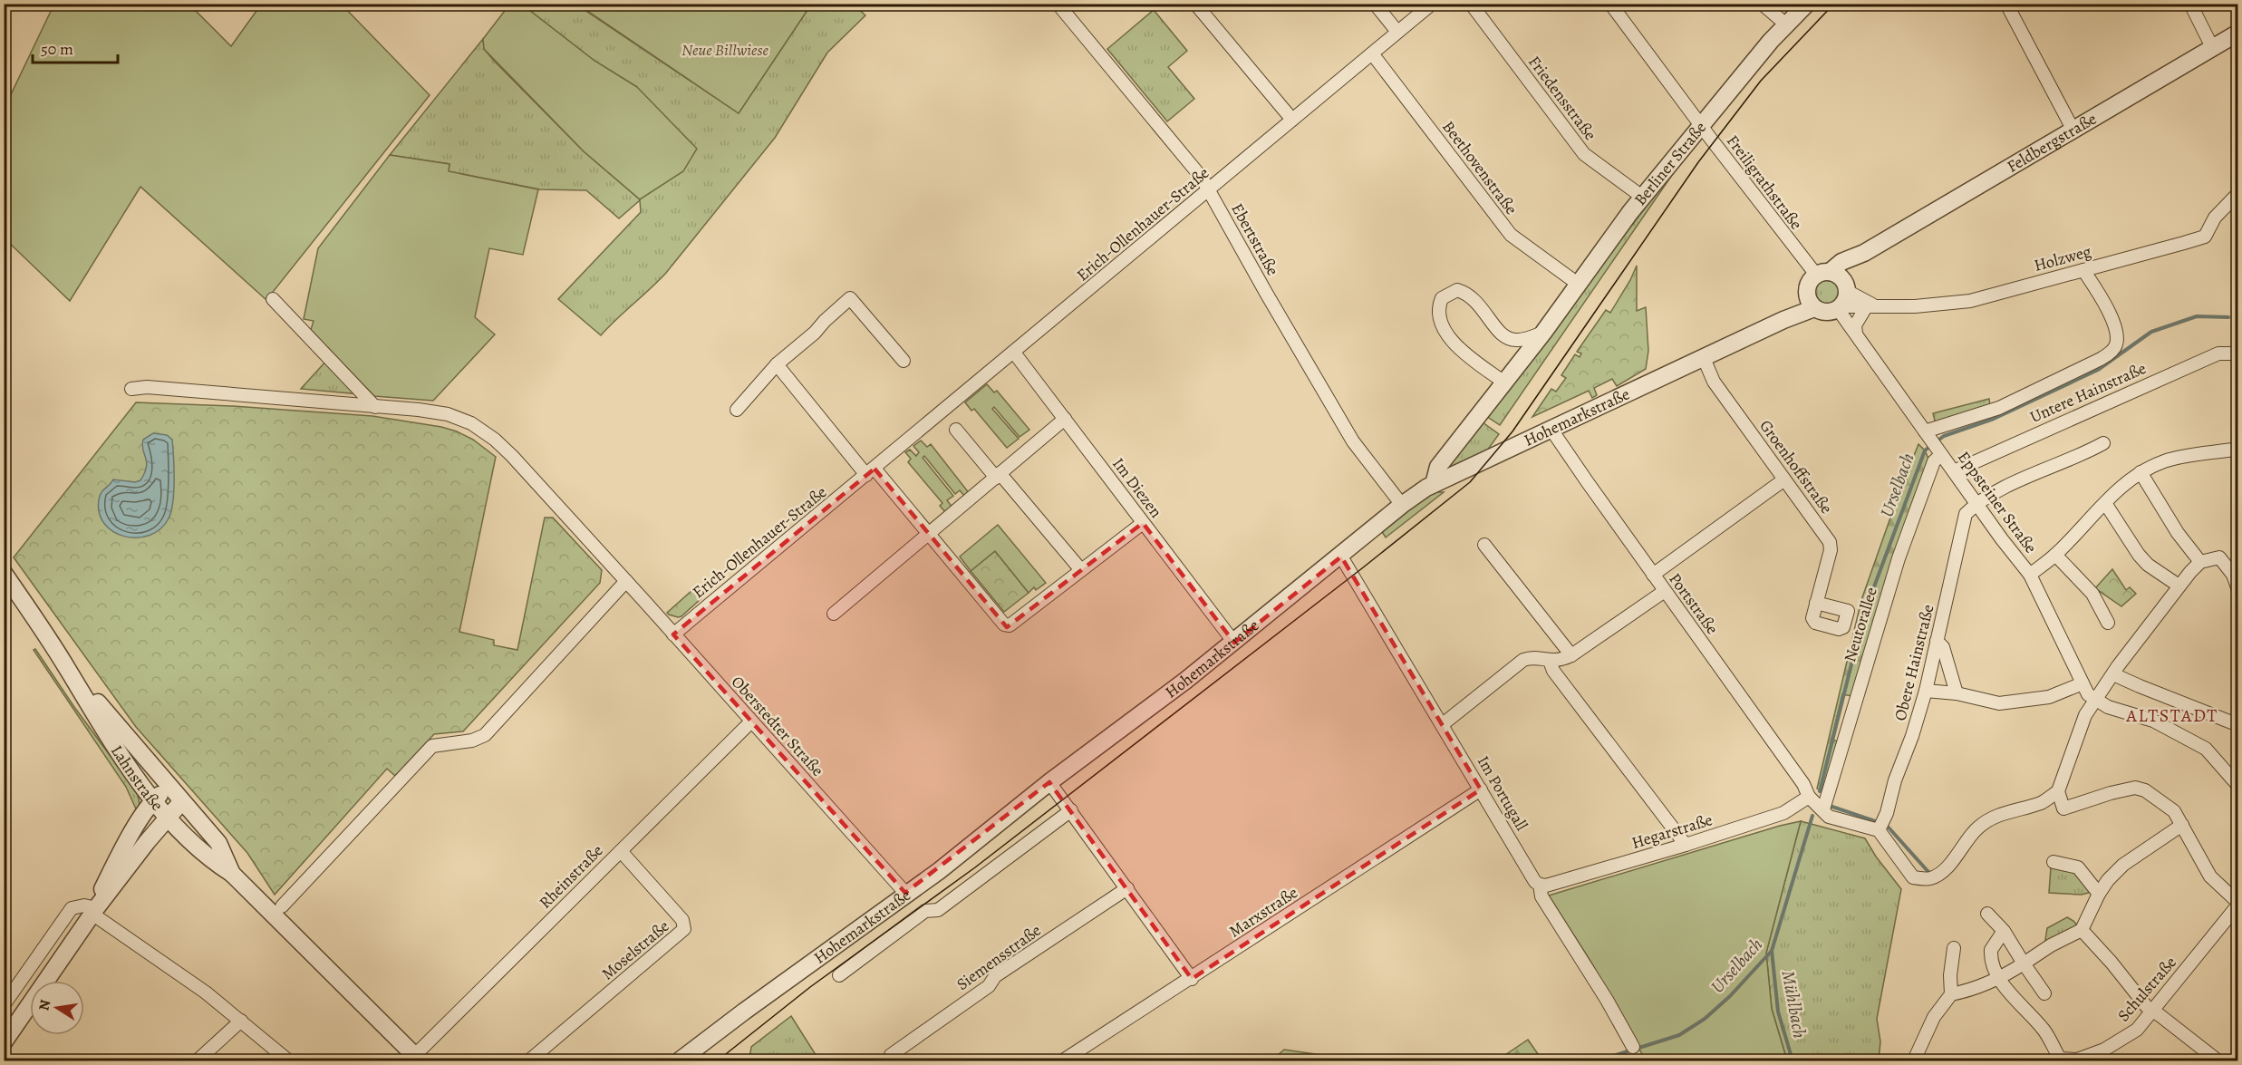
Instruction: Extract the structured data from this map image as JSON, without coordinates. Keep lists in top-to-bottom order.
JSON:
{
  "streets": {
    "street": [
      "Friedensstraße",
      "Feldbergstraße",
      "Berliner Straße",
      "Beethovenstraße",
      "Freiligrathstraße",
      "Erich-Ollenhauer-Straße",
      "Ebertstraße",
      "Holzweg",
      "Untere Hainstraße",
      "Hohemarkstraße",
      "Groenhoffstraße",
      "Im Diezen",
      "Eppsteiner Straße",
      "Portstraße",
      "Neutorallee",
      "Obere Hainstraße",
      "Oberstedter Straße",
      "Lahnstraße",
      "Im Portugall",
      "Hegarstraße",
      "Rheinstraße",
      "Marxstraße",
      "Moselstraße",
      "Siemensstraße",
      "Schulstraße"
    ]
  },
  "crossings": [
    ["Friedensstraße", "Berliner Straße"],
    ["Feldbergstraße", "Freiligrathstraße"],
    ["Feldbergstraße", "Holzweg"],
    ["Feldbergstraße", "Hohemarkstraße"],
    ["Feldbergstraße", "Eppsteiner Straße"],
    ["Berliner Straße", "Beethovenstraße"],
    ["Berliner Straße", "Freiligrathstraße"],
    ["Berliner Straße", "Hohemarkstraße"],
    ["Beethovenstraße", "Erich-Ollenhauer-Straße"],
    ["Freiligrathstraße", "Holzweg"],
    ["Freiligrathstraße", "Hohemarkstraße"],
    ["Freiligrathstraße", "Eppsteiner Straße"],
    ["Erich-Ollenhauer-Straße", "Ebertstraße"],
    ["Erich-Ollenhauer-Straße", "Im Diezen"],
    ["Erich-Ollenhauer-Straße", "Oberstedter Straße"],
    ["Ebertstraße", "Hohemarkstraße"],
    ["Holzweg", "Hohemarkstraße"],
    ["Holzweg", "Eppsteiner Straße"],
    ["Untere Hainstraße", "Eppsteiner Straße"],
    ["Hohemarkstraße", "Groenhoffstraße"],
    ["Hohemarkstraße", "Im Diezen"],
    ["Hohemarkstraße", "Eppsteiner Straße"],
    ["Hohemarkstraße", "Portstraße"],
    ["Hohemarkstraße", "Oberstedter Straße"],
    ["Hohemarkstraße", "Im Portugall"],
    ["Eppsteiner Straße", "Neutorallee"],
    ["Eppsteiner Straße", "Obere Hainstraße"],
    ["Portstraße", "Neutorallee"],
    ["Portstraße", "Obere Hainstraße"],
    ["Portstraße", "Hegarstraße"],
    ["Oberstedter Straße", "Rheinstraße"],
    ["Lahnstraße", "Rheinstraße"],
    ["Im Portugall", "Hegarstraße"],
    ["Im Portugall", "Marxstraße"],
    ["Rheinstraße", "Moselstraße"]
  ],
  "districts": ["ALTSTADT"],
  "water": ["Urselbach", "Mühlbach"],
  "parks": ["Neue Billwiese"],
  "scale_bar": "50 m",
  "north": "left"
}
